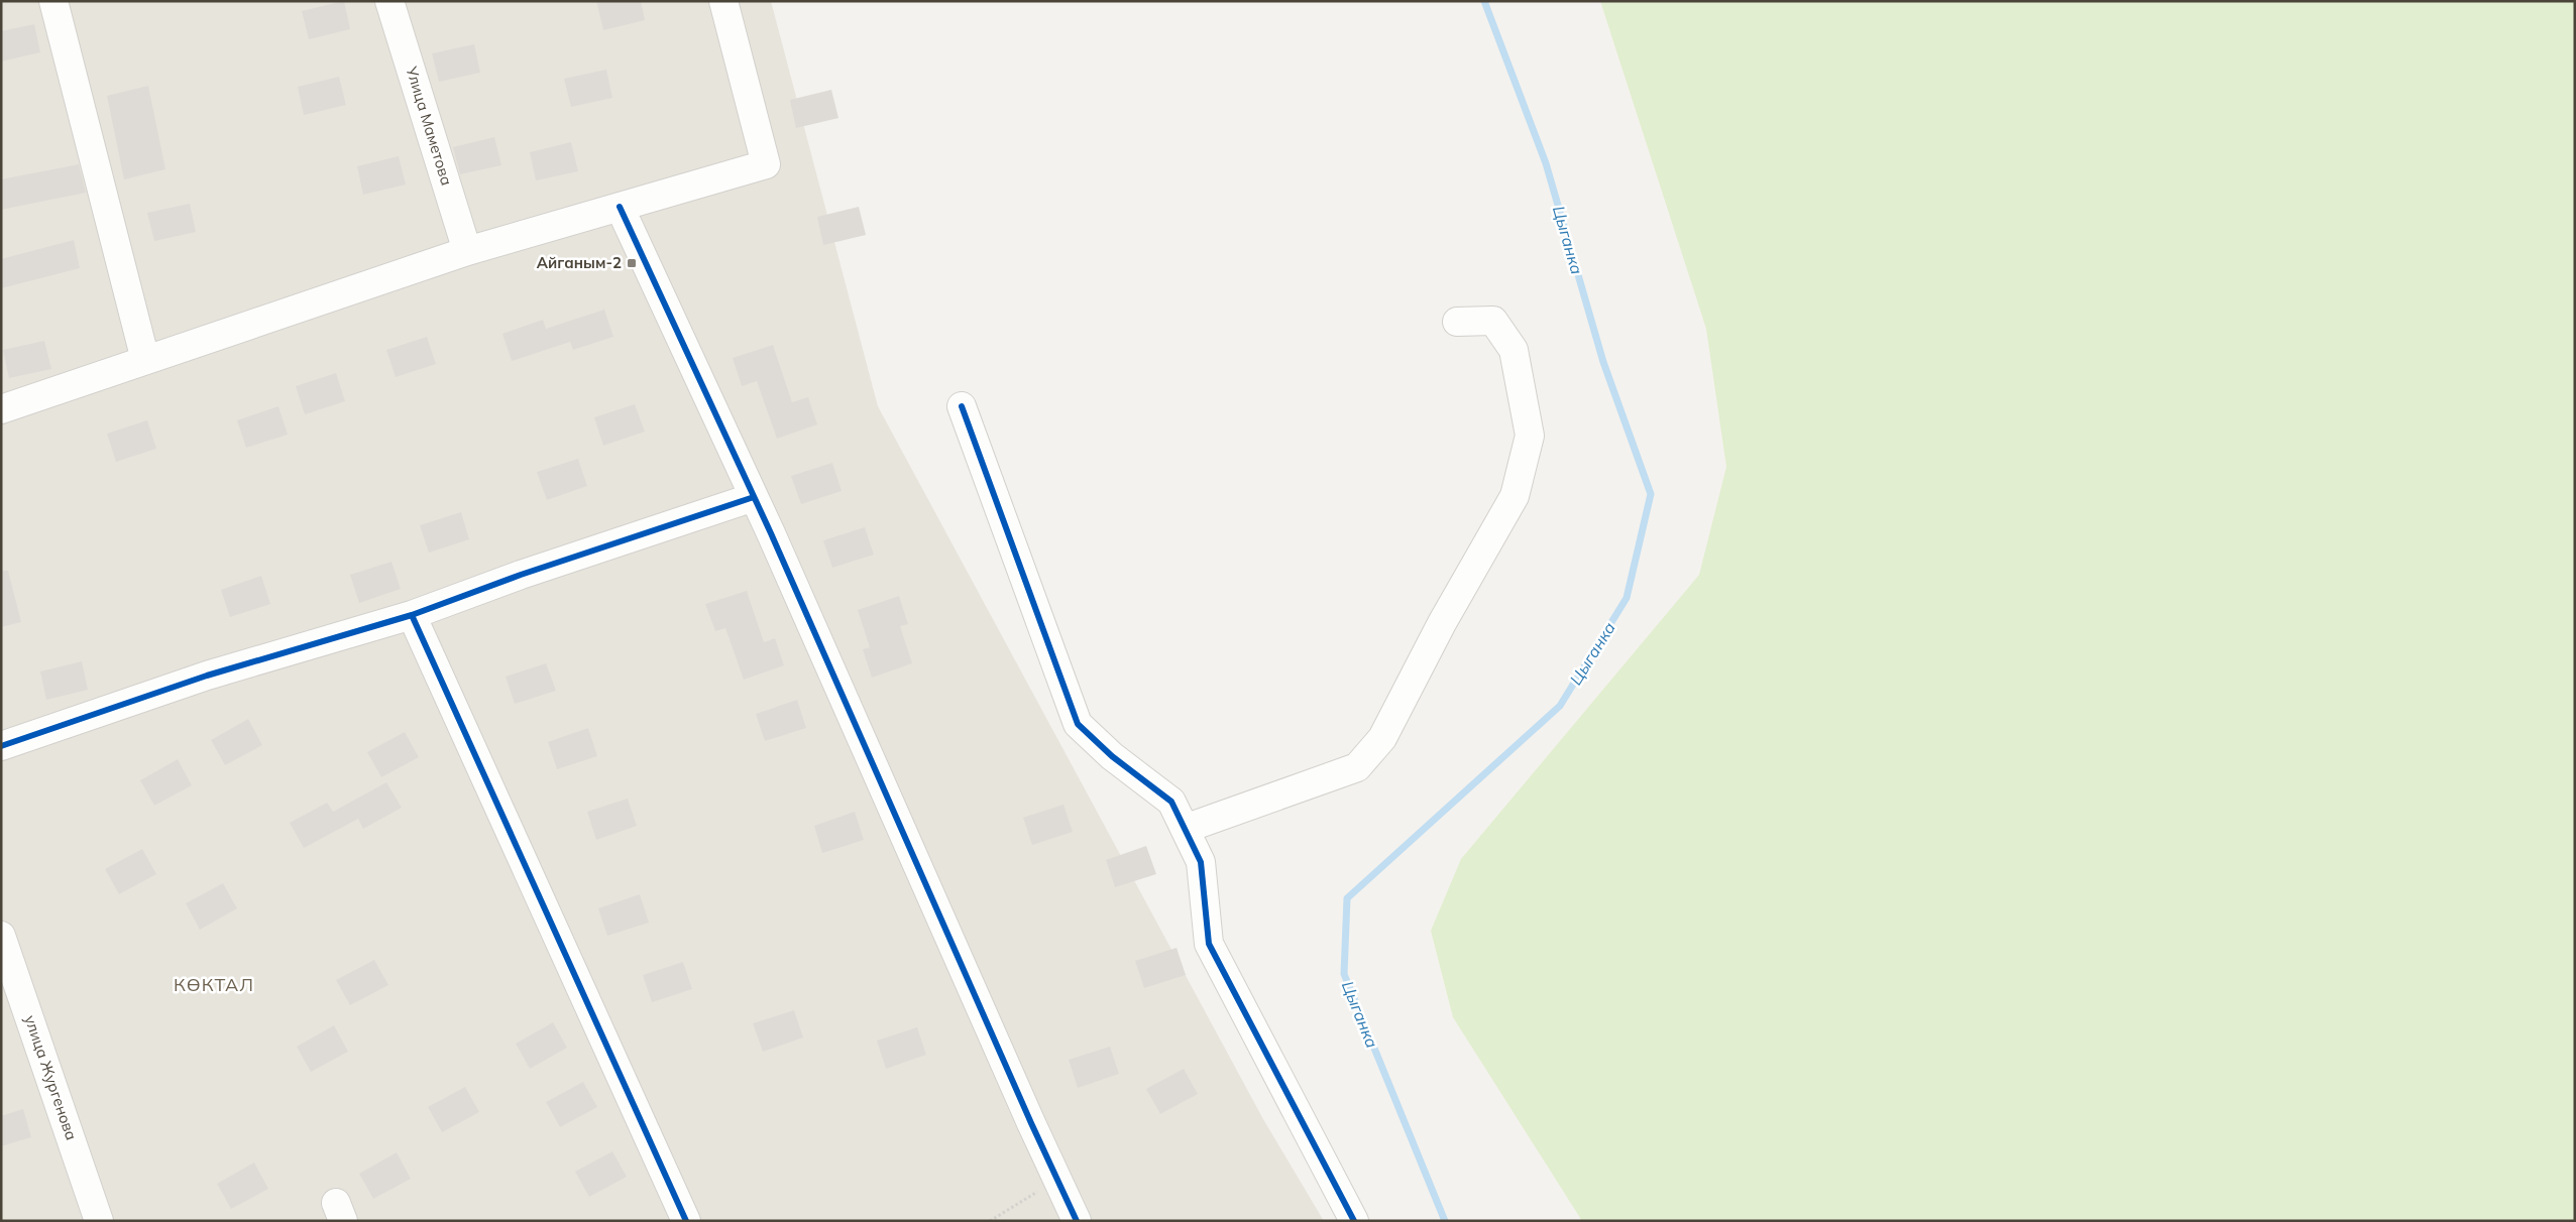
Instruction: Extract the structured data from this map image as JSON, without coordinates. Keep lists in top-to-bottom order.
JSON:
{
  "streets": {
    "street": ["Улица Маметова", "улица Жургенова"]
  },
  "districts": ["КӨКТАЛ"],
  "water": ["Цыганка"],
  "places": {
    "transit": ["Айганым-2"]
  }
}
